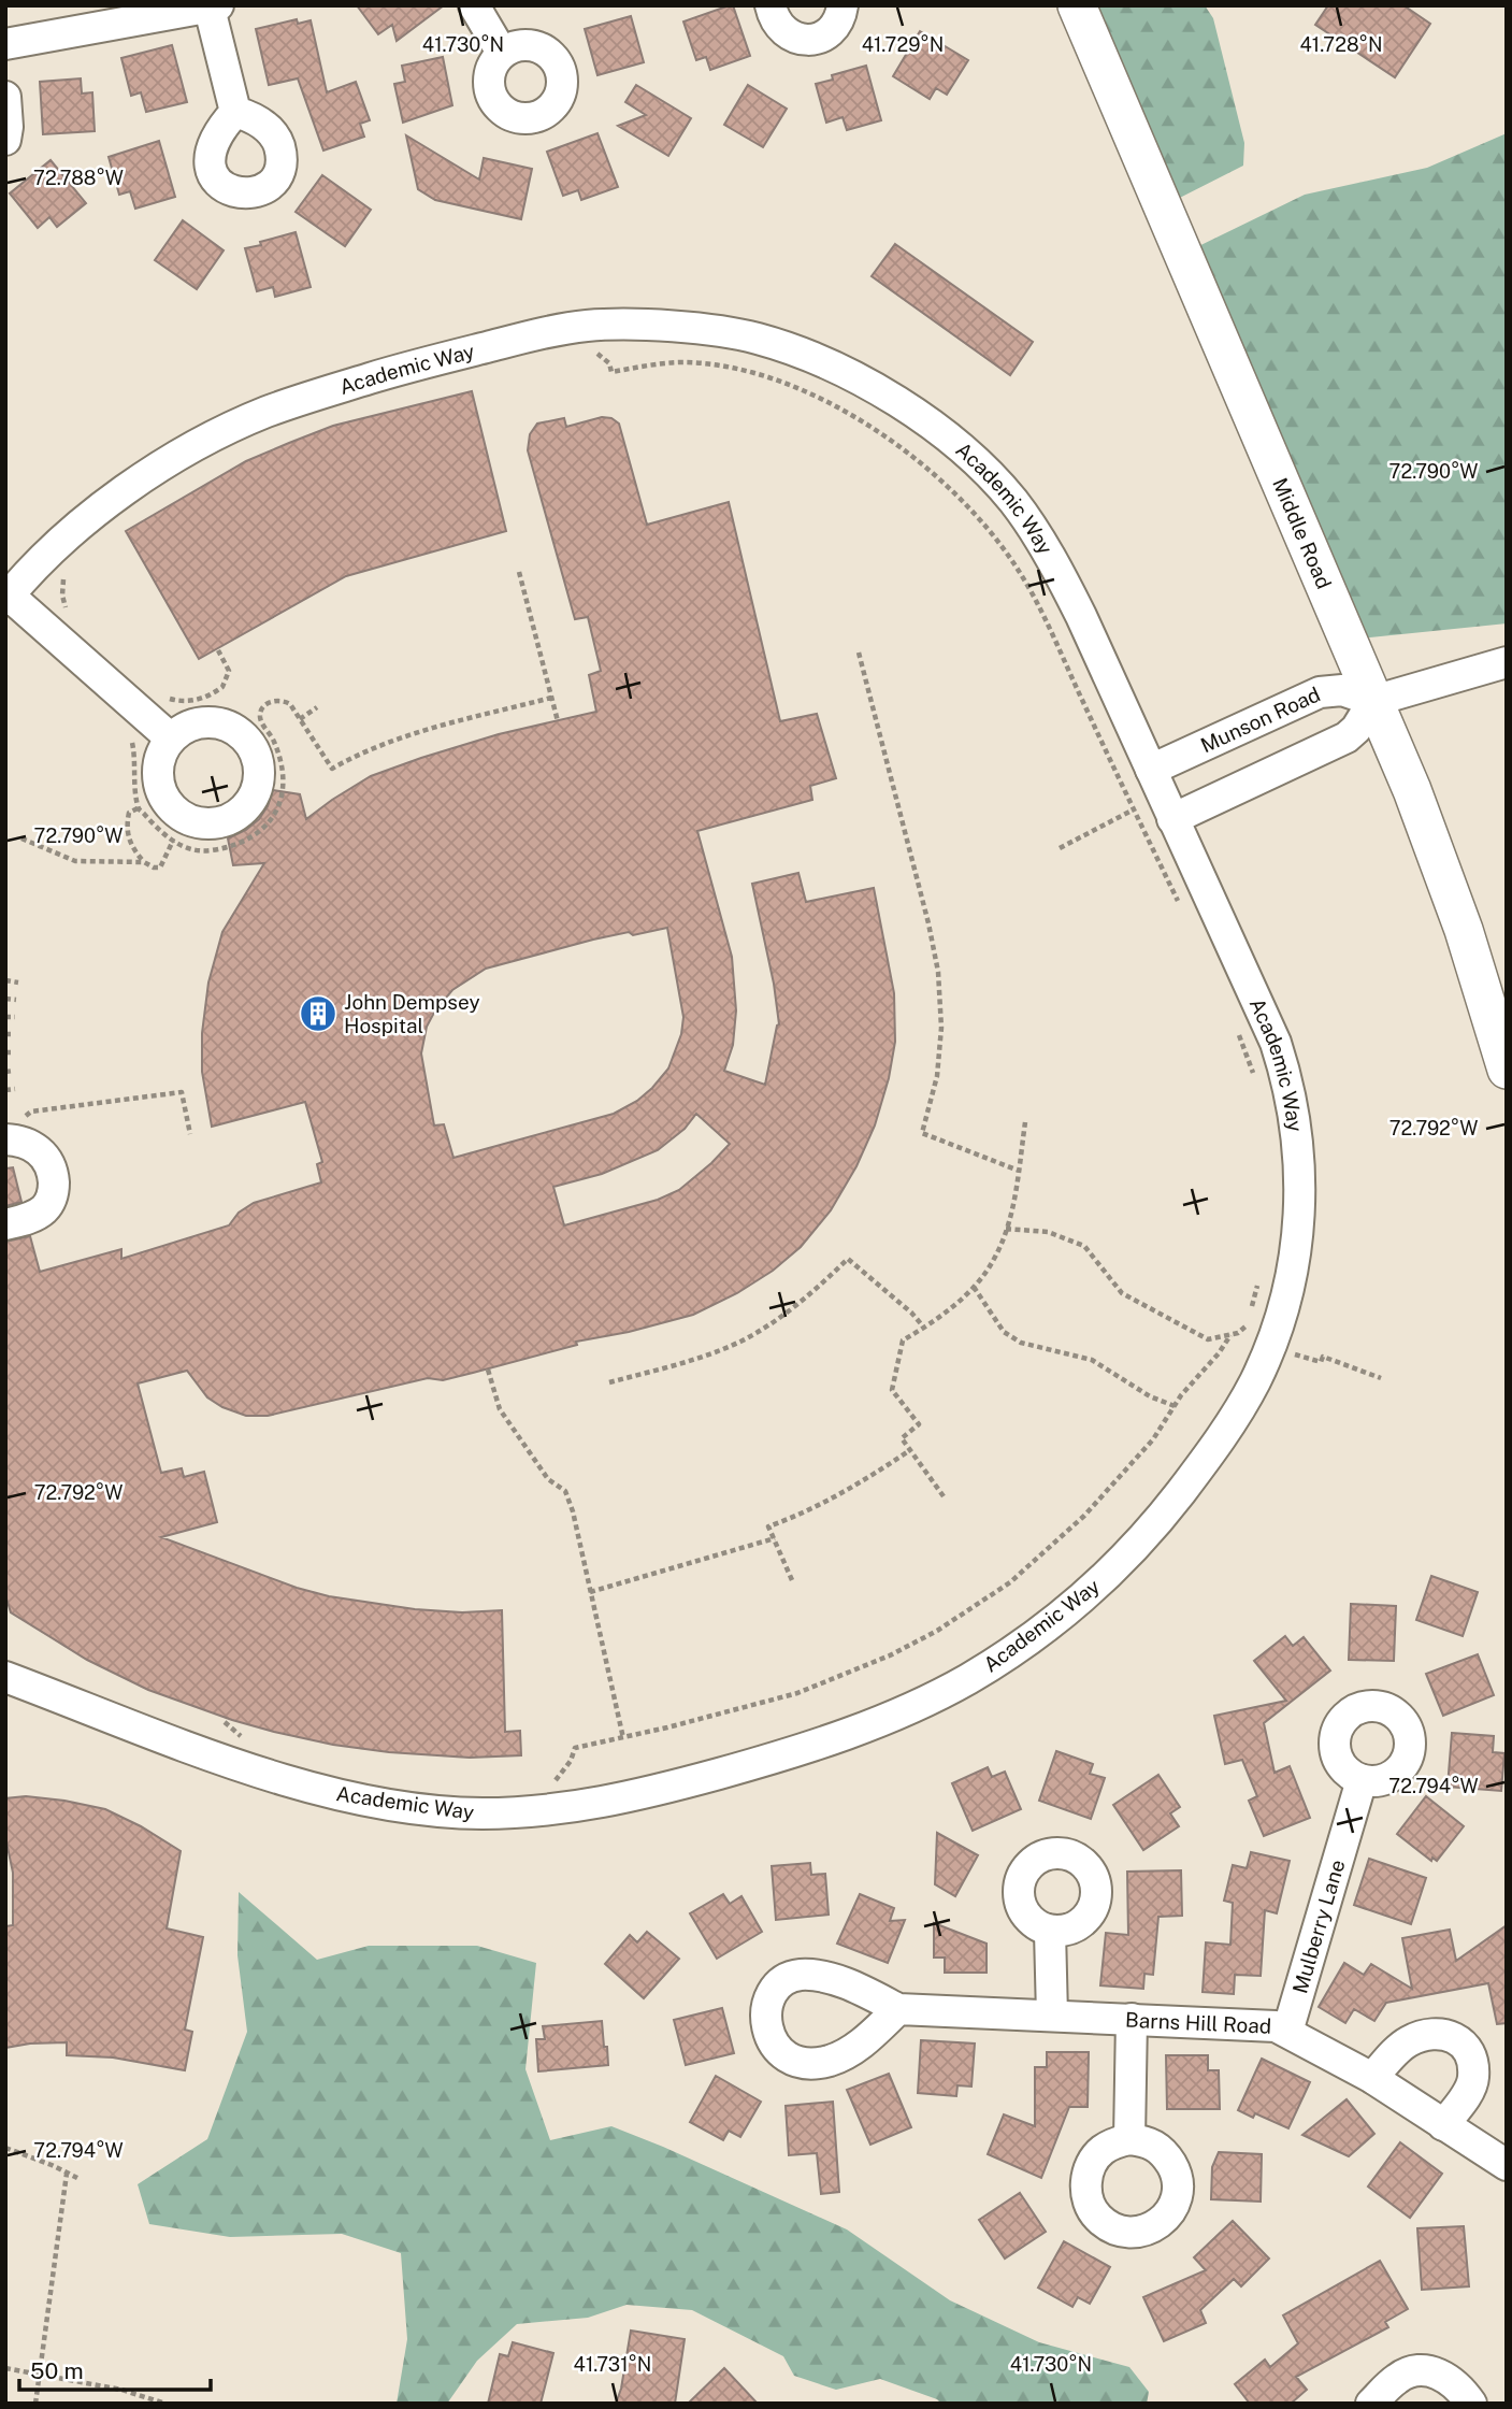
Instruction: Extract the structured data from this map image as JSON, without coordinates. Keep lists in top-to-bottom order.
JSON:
{
  "streets": {
    "street": [
      "Academic Way",
      "Middle Road",
      "Munson Road",
      "Mulberry Lane",
      "Barns Hill Road"
    ]
  },
  "crossings": [
    ["Academic Way", "Munson Road"],
    ["Middle Road", "Munson Road"],
    ["Mulberry Lane", "Barns Hill Road"]
  ],
  "places": {
    "building": ["John Dempsey Hospital"]
  },
  "scale_bar": "50 m",
  "coordinates": [
    "41.730°N",
    "41.729°N",
    "41.728°N",
    "72.788°W",
    "72.790°W",
    "72.792°W",
    "72.794°W",
    "41.731°N"
  ]
}
